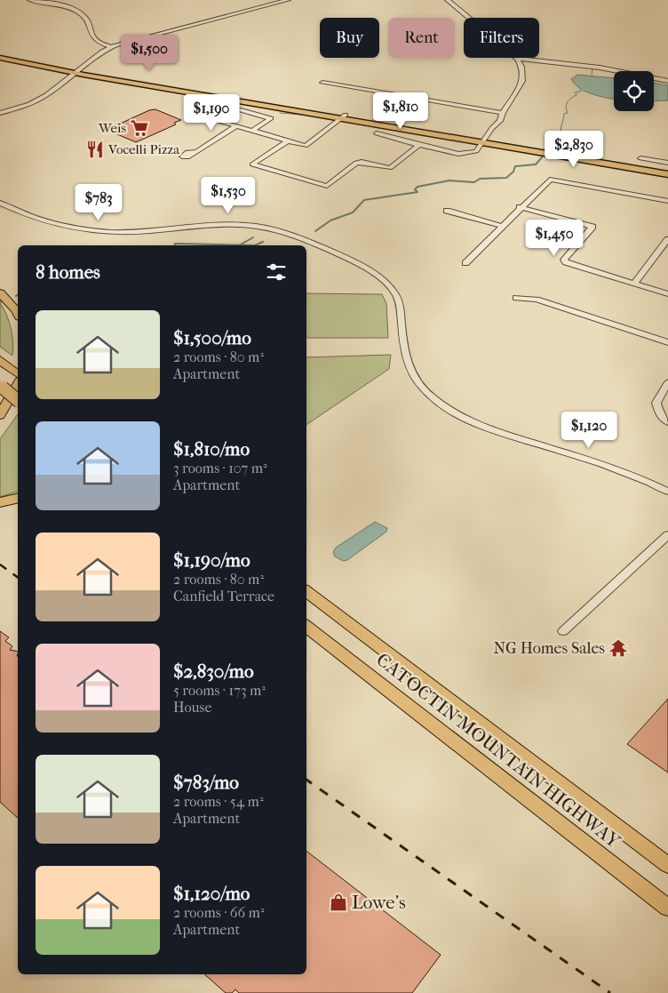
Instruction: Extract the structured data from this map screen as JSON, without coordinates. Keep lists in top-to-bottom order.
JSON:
{
  "streets": {
    "highway": ["CATOCTIN MOUNTAIN HIGHWAY"]
  },
  "places": {
    "supermarket": ["Weis"],
    "restaurant": ["Vocelli Pizza"],
    "temple": ["NG Homes Sales"],
    "shop": ["Lowe's"]
  },
  "page": {
    "chip": ["Buy", "Rent", "Filters"],
    "price": [
      "$1,500",
      "$1,810",
      "$1,190",
      "$2,830",
      "$1,530",
      "$783",
      "$1,450",
      "$1,120"
    ],
    "heading": "8 homes",
    "list": [
      {
        "name": "$1,500/mo",
        "note": "2 rooms · 80 m² · Apartment"
      },
      {
        "name": "$1,810/mo",
        "note": "3 rooms · 107 m² · Apartment"
      },
      {
        "name": "$1,190/mo",
        "note": "2 rooms · 80 m² · Canfield Terrace"
      },
      {
        "name": "$2,830/mo",
        "note": "5 rooms · 173 m² · House"
      },
      {
        "name": "$783/mo",
        "note": "2 rooms · 54 m² · Apartment"
      },
      {
        "name": "$1,120/mo",
        "note": "2 rooms · 66 m² · Apartment"
      }
    ]
  }
}
